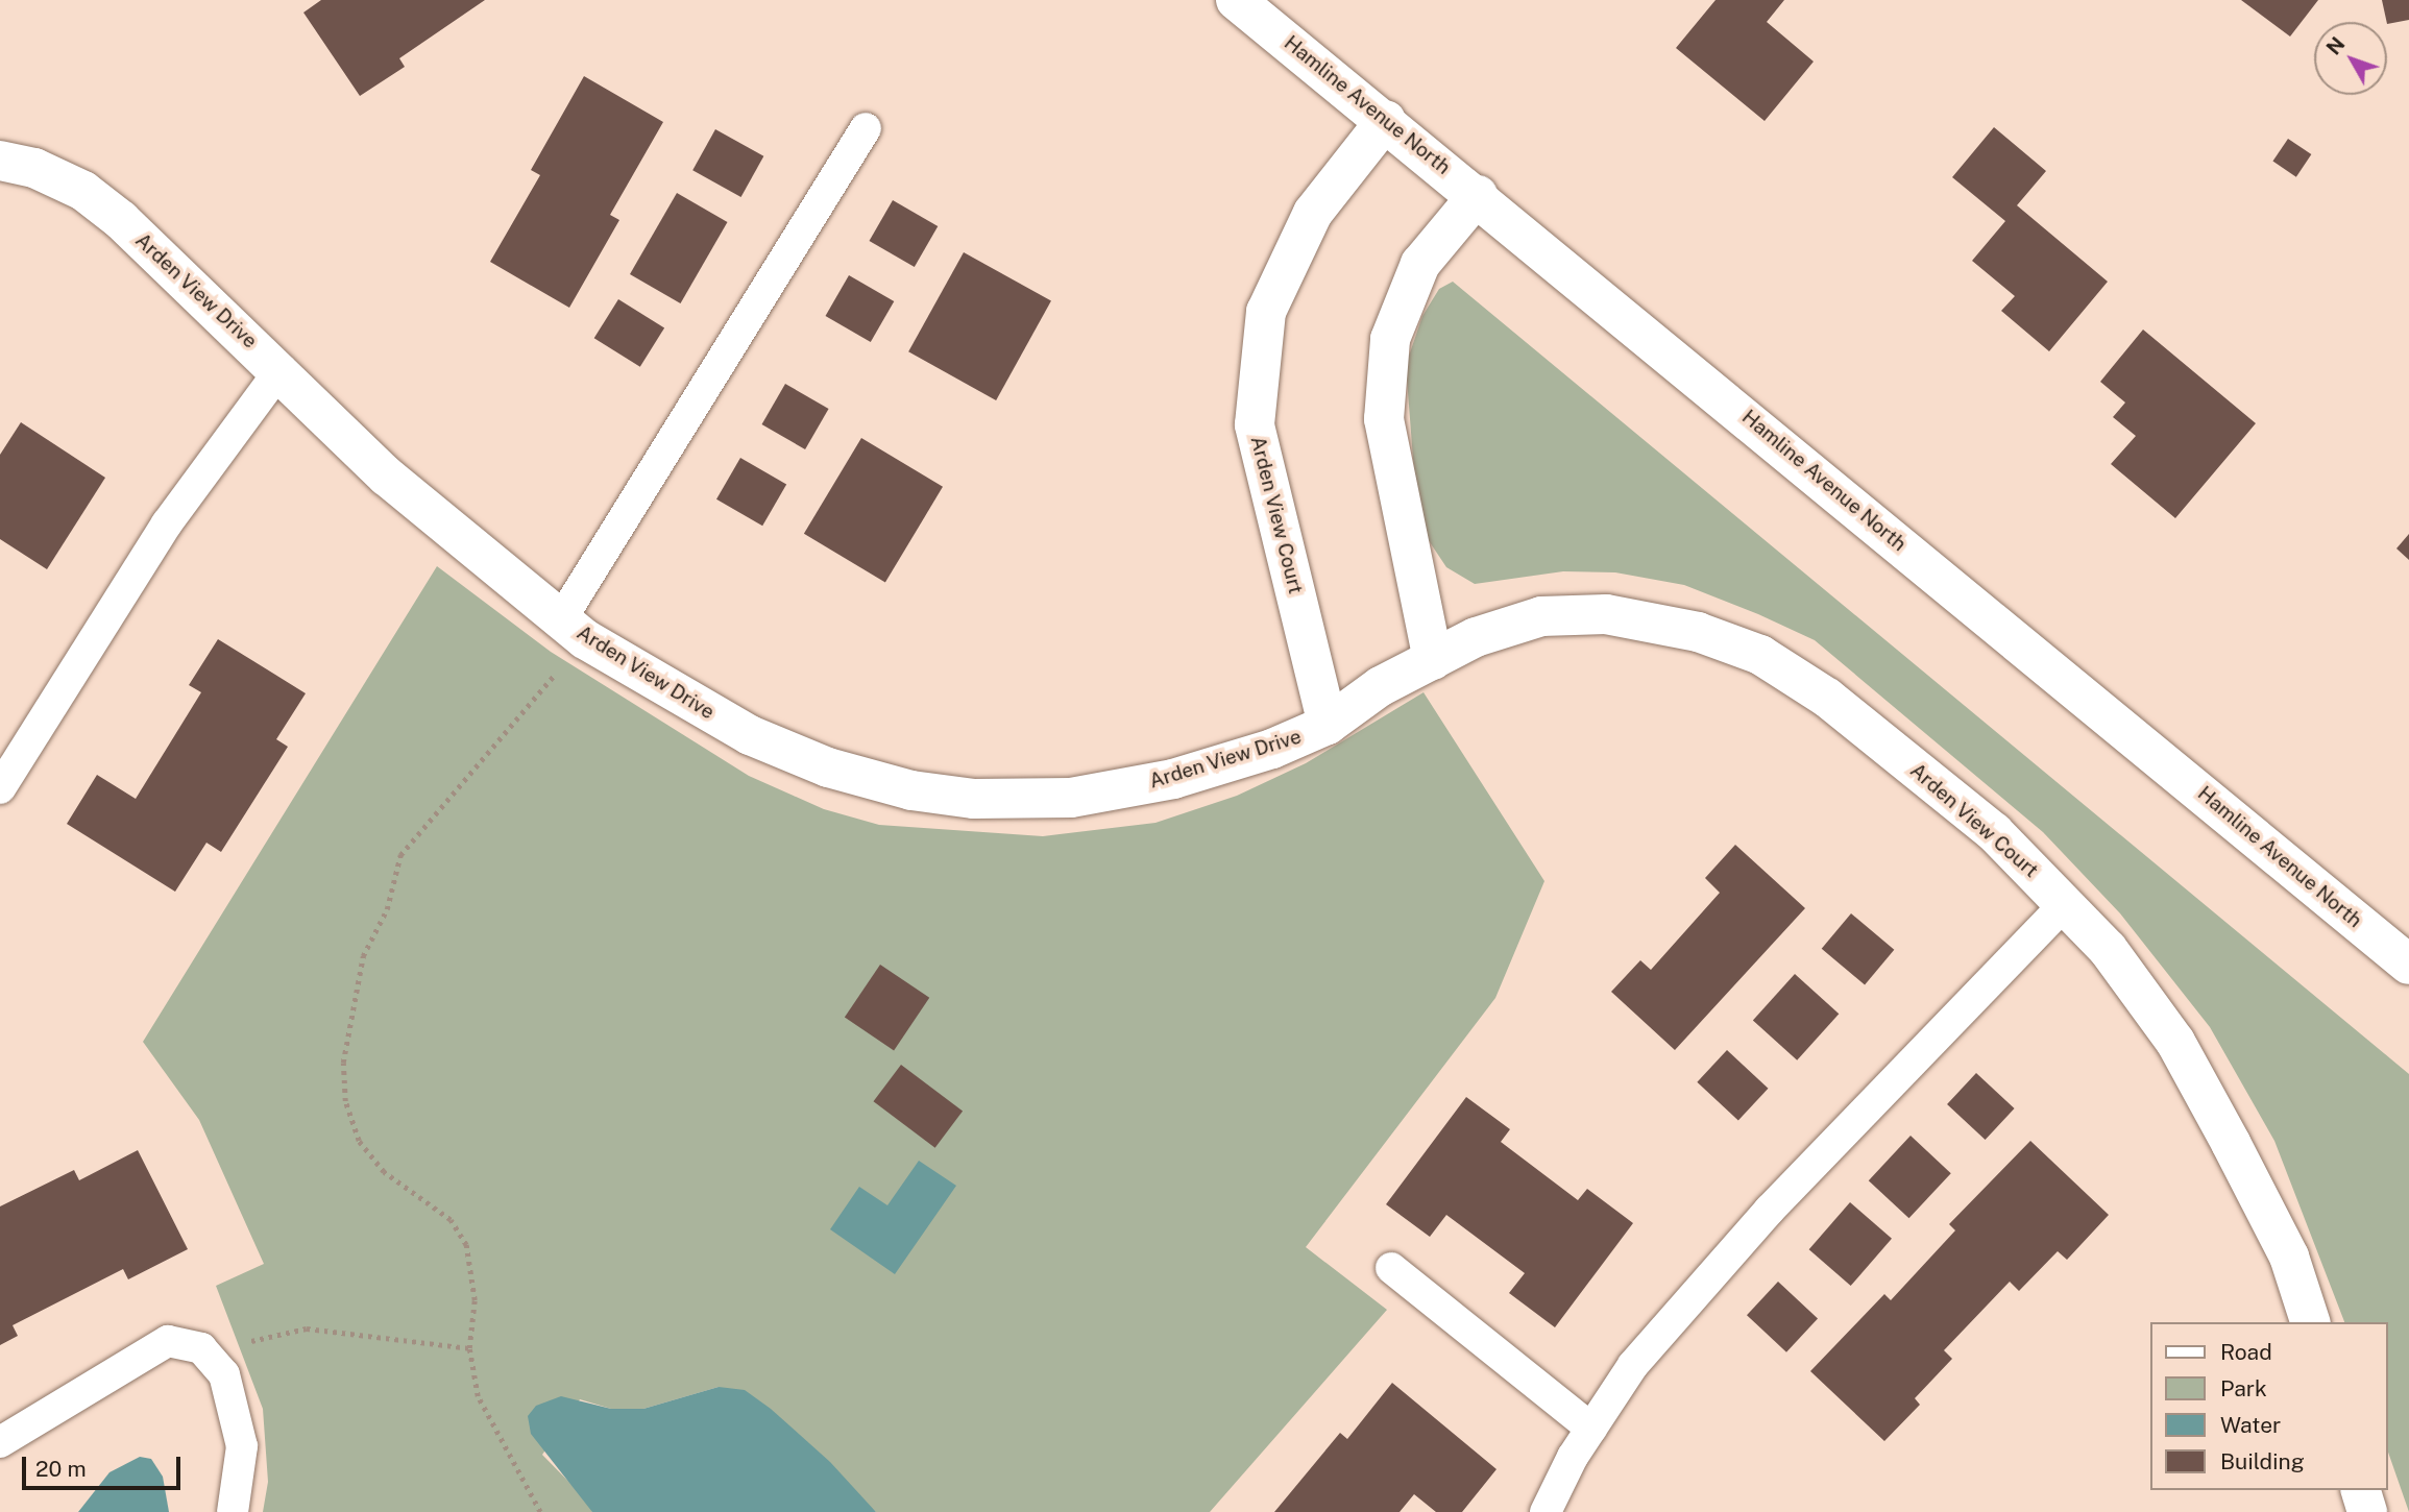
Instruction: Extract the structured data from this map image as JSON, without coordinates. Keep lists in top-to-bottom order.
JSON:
{
  "streets": {
    "street": ["Hamline Avenue North", "Arden View Drive", "Arden View Court"]
  },
  "crossings": [
    ["Hamline Avenue North", "Arden View Court"],
    ["Arden View Drive", "Arden View Court"]
  ],
  "legend": [
    "Road",
    "Park",
    "Water",
    "Building"
  ],
  "scale_bar": "20 m",
  "north": "top left"
}
